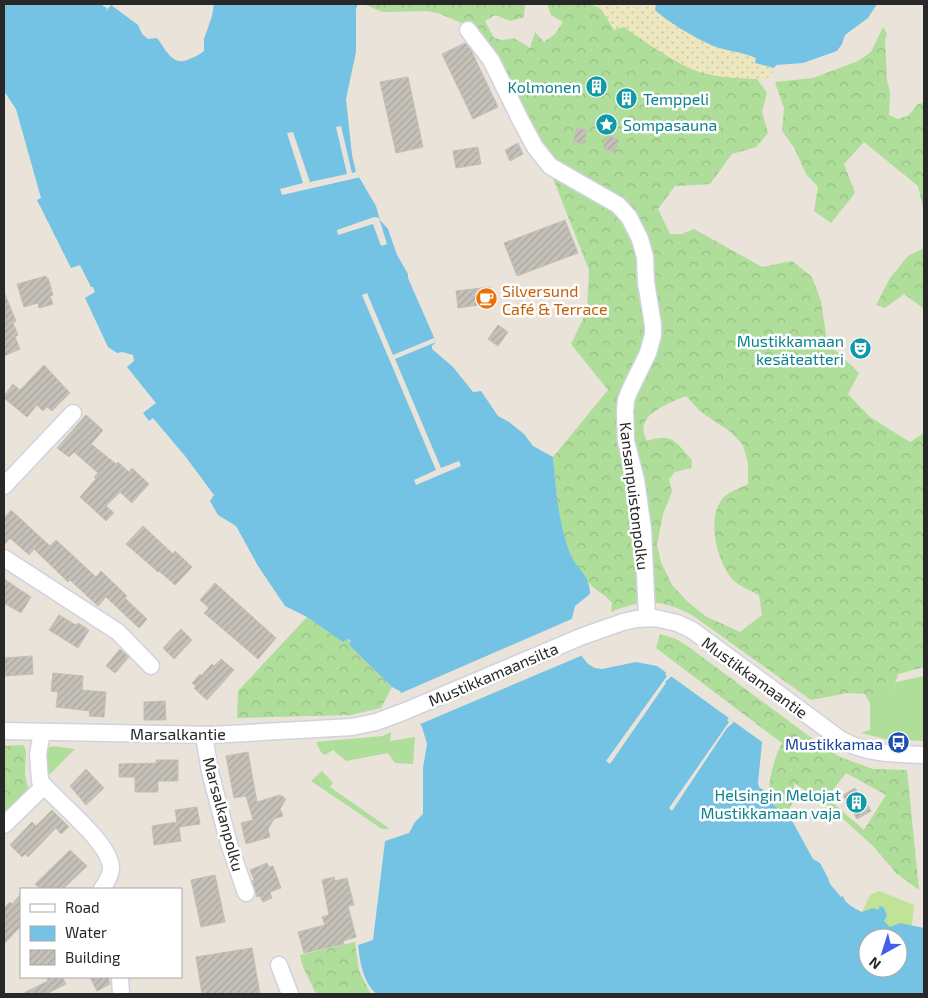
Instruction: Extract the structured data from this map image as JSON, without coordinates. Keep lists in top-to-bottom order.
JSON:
{
  "streets": {
    "street": [
      "Kansanpuistonpolku",
      "Mustikkamaansilta",
      "Mustikkamaantie",
      "Marsalkantie",
      "Marsalkanpolku"
    ]
  },
  "crossings": [
    ["Kansanpuistonpolku", "Mustikkamaantie"],
    ["Mustikkamaansilta", "Mustikkamaantie"],
    ["Mustikkamaansilta", "Marsalkantie"],
    ["Marsalkantie", "Marsalkanpolku"]
  ],
  "places": {
    "building": ["Kolmonen", "Temppeli", "Helsingin Melojat Mustikkamaan vaja"],
    "place": ["Sompasauna"],
    "cafe": ["Silversund Café & Terrace"],
    "theatre": ["Mustikkamaan kesäteatteri"],
    "bus stop": ["Mustikkamaa"]
  },
  "legend": ["Road", "Water", "Building"],
  "north": "bottom left"
}
